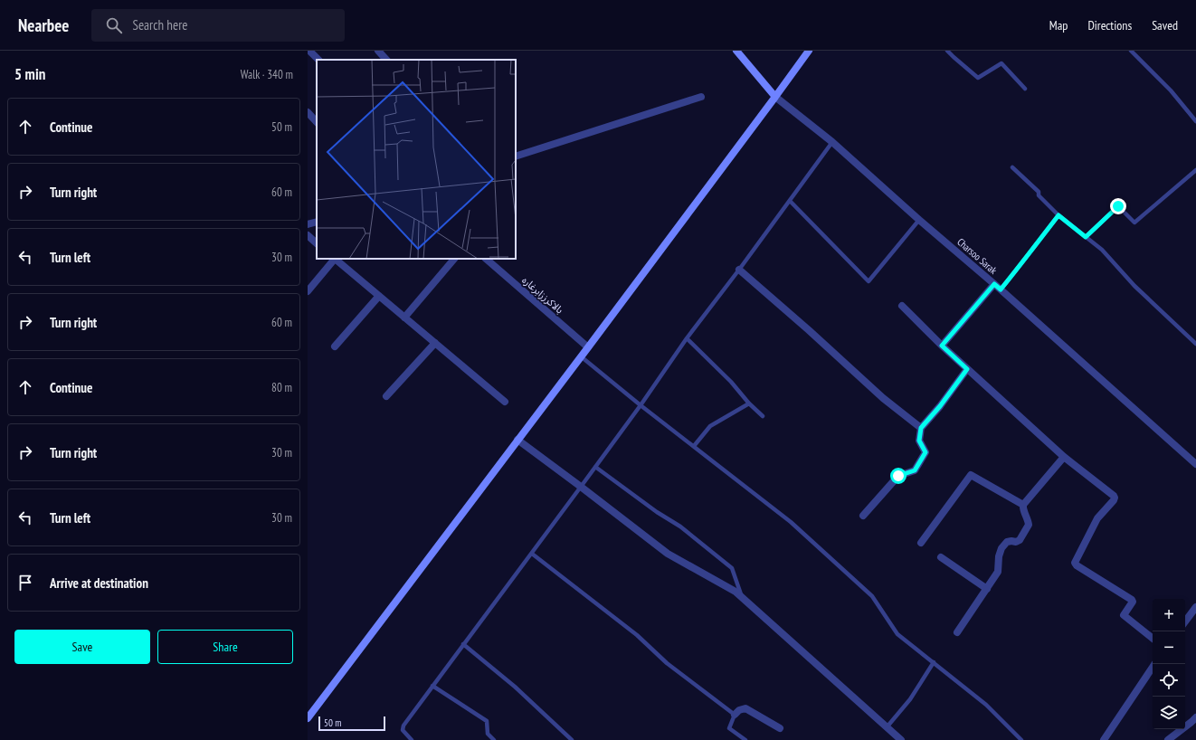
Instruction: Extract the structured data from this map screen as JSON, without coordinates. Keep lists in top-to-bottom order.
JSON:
{
  "streets": {
    "street": ["Charsoo Sarak", "بالاکرززابرغاره"]
  },
  "scale_bar": "50 m",
  "page": {
    "header": "Nearbee",
    "search": "Search here",
    "nav": ["Map", "Directions", "Saved"],
    "heading": ["5 min", "Walk · 340 m"],
    "list": [
      ["Continue", "50 m"],
      ["Turn right", "60 m"],
      ["Turn left", "30 m"],
      ["Turn right", "60 m"],
      ["Continue", "80 m"],
      ["Turn right", "30 m"],
      ["Turn left", "30 m"],
      "Arrive at destination"
    ],
    "map_buttons": ["+", "−"],
    "buttons": ["Save", "Share"],
    "scale": "50 m"
  }
}
